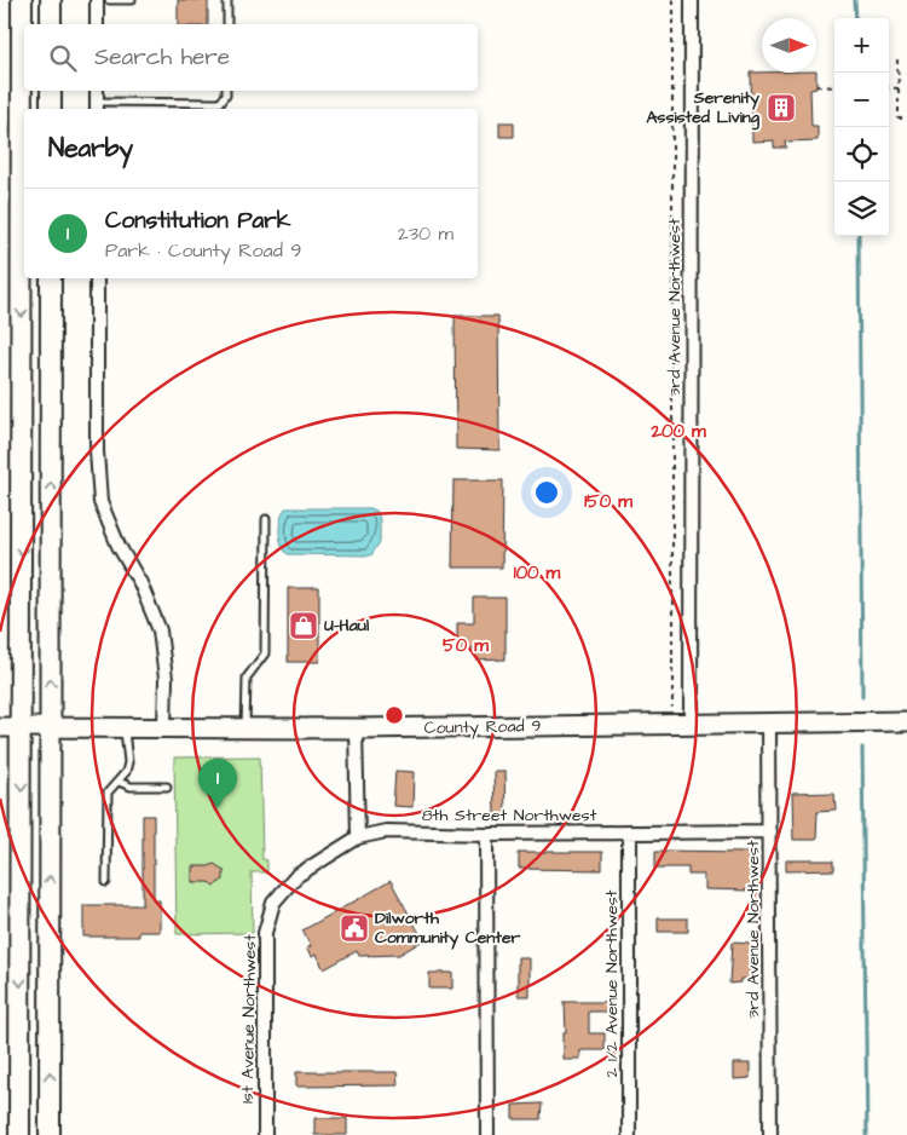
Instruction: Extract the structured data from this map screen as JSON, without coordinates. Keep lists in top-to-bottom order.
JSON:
{
  "streets": {
    "street": [
      "3rd Avenue Northwest",
      "County Road 9",
      "8th Street Northwest",
      "2 1/2 Avenue Northwest",
      "1st Avenue Northwest"
    ]
  },
  "crossings": [
    ["3rd Avenue Northwest", "County Road 9"],
    ["3rd Avenue Northwest", "8th Street Northwest"],
    ["8th Street Northwest", "2 1/2 Avenue Northwest"],
    ["8th Street Northwest", "1st Avenue Northwest"]
  ],
  "places": {
    "building": ["Serenity Assisted Living"],
    "shop": ["U-Haul"],
    "public building": ["Dilworth Community Center"]
  },
  "north": "right",
  "page": {
    "map_buttons": ["+", "−"],
    "search": "Search here",
    "heading": "Nearby",
    "list": [
      {
        "mark": "1",
        "name": "Constitution Park",
        "note": "Park · County Road 9",
        "value": "230 m"
      }
    ],
    "pins": "1"
  },
  "rings": [
    "200 m",
    "150 m",
    "100 m",
    "50 m"
  ]
}
